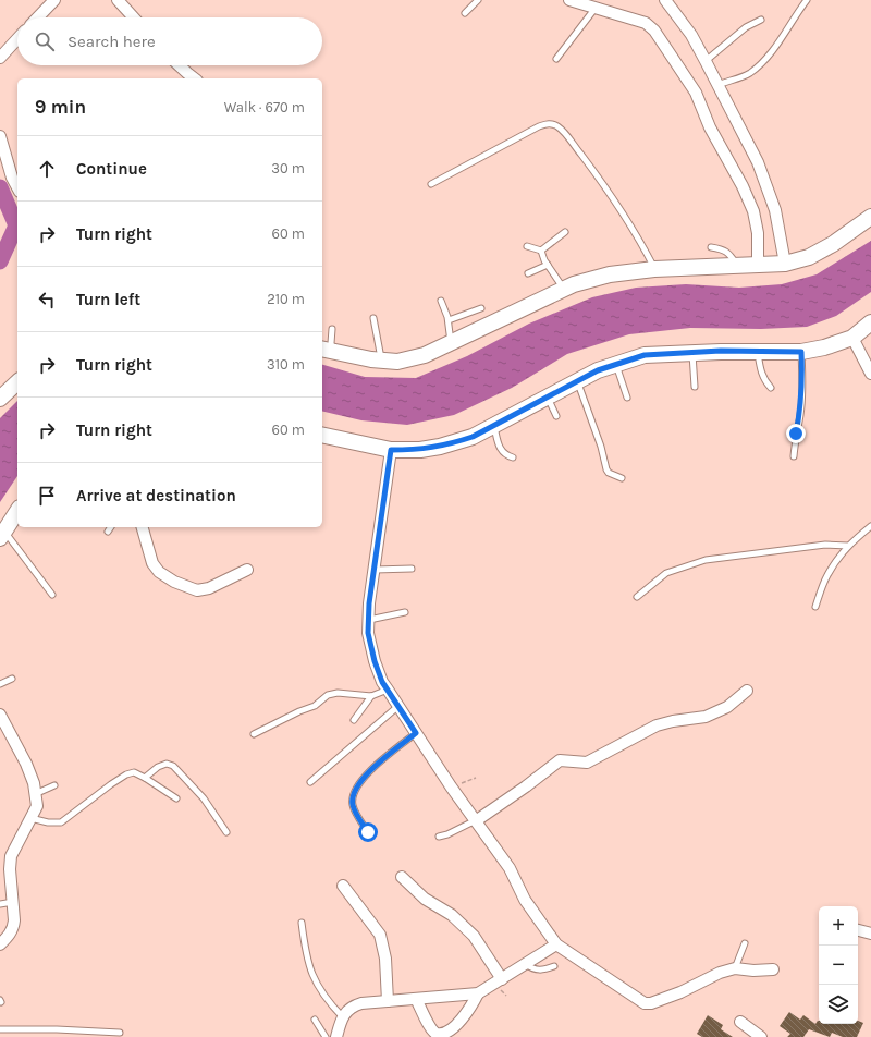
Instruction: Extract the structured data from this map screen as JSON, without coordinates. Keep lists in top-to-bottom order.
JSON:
{
  "page": {
    "search": "Search here",
    "heading": ["9 min", "Walk · 670 m"],
    "list": [
      ["Continue", "30 m"],
      ["Turn right", "60 m"],
      ["Turn left", "210 m"],
      ["Turn right", "310 m"],
      ["Turn right", "60 m"],
      "Arrive at destination"
    ],
    "map_buttons": ["+", "−"]
  }
}
